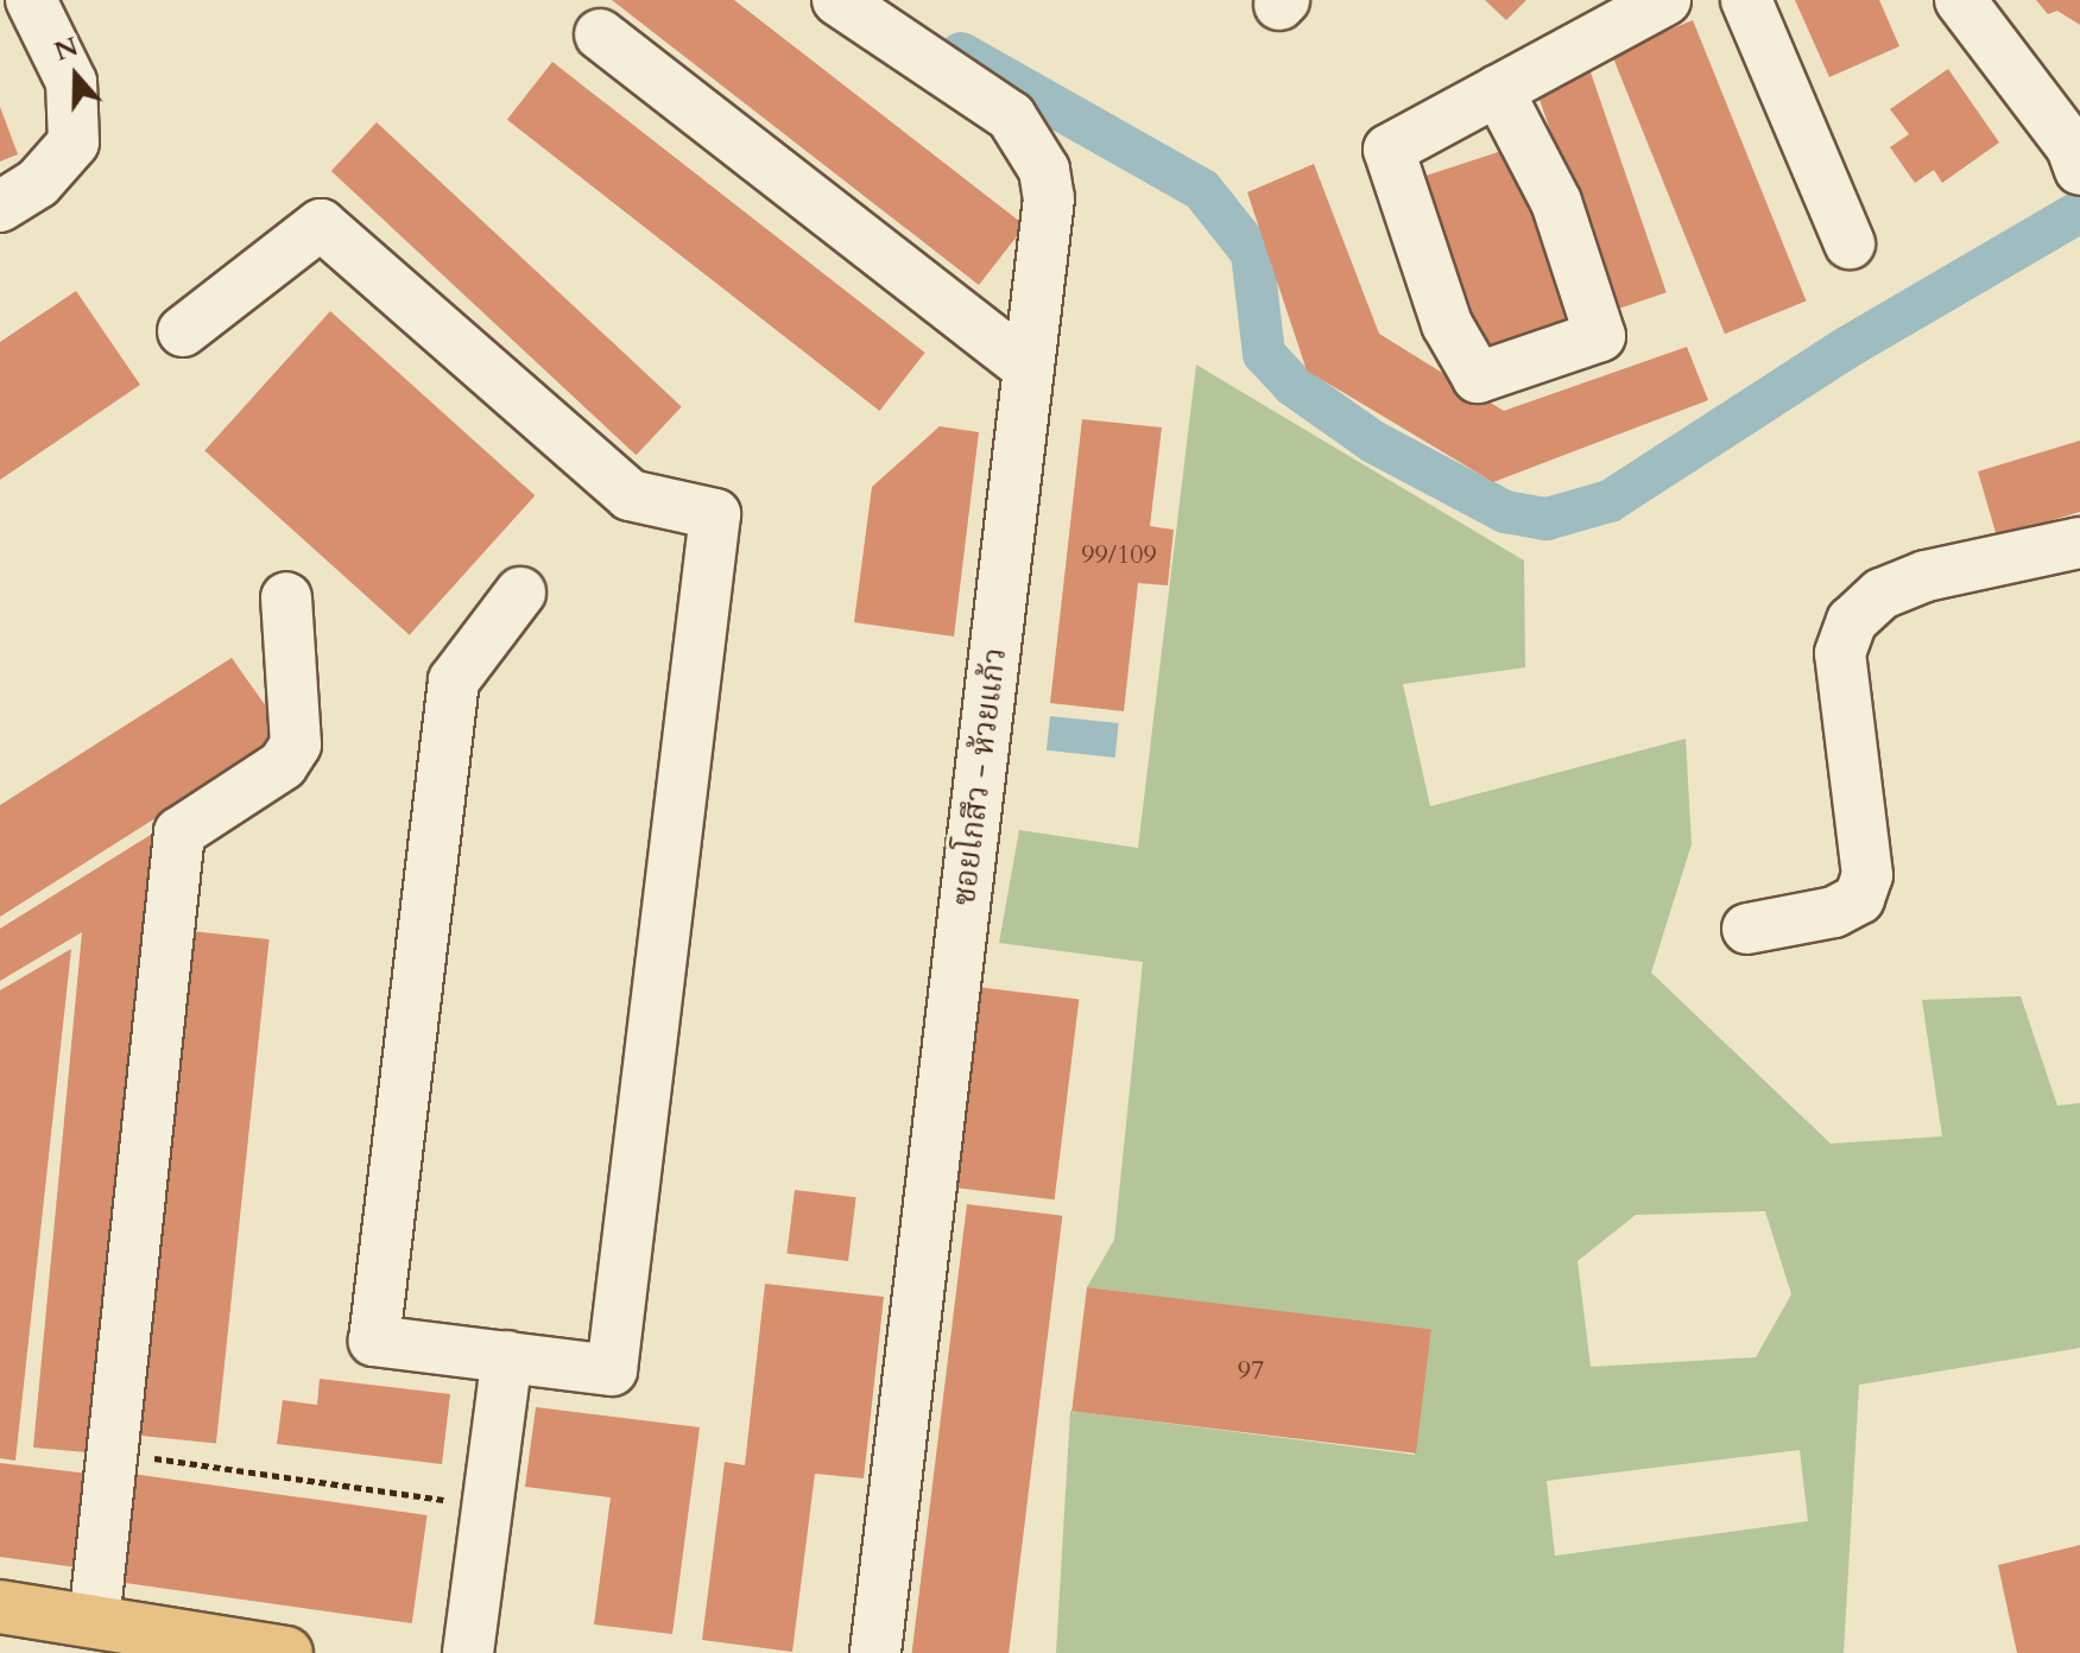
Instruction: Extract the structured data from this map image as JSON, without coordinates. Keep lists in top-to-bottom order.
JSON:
{
  "streets": {
    "street": ["ซอยโกสึว - ห้วยแก้ว"]
  },
  "house_numbers": ["99/109", "97"],
  "north": "top"
}
